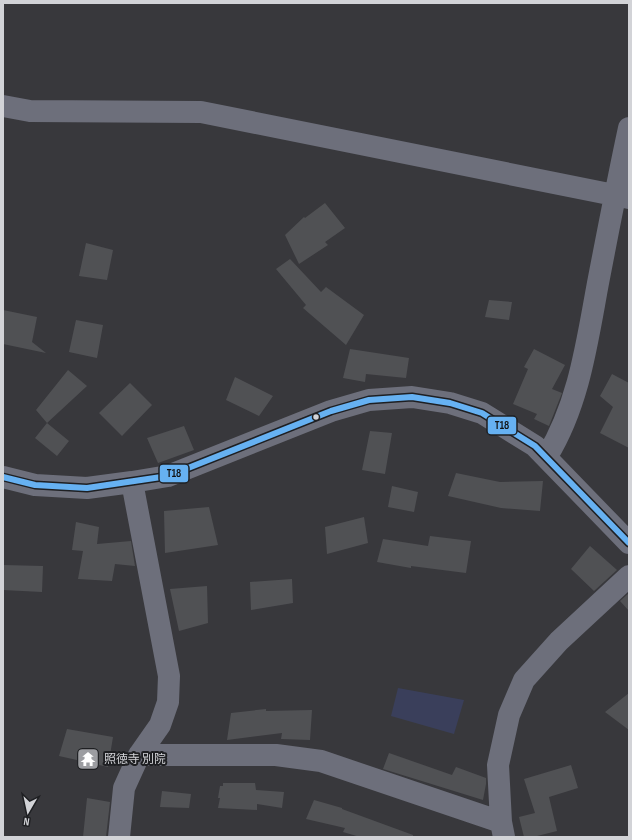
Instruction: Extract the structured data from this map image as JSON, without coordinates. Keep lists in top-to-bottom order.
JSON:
{
  "places": {
    "temple": ["照徳寺 別院"]
  },
  "lines": ["transit line T18"],
  "north": "bottom"
}
